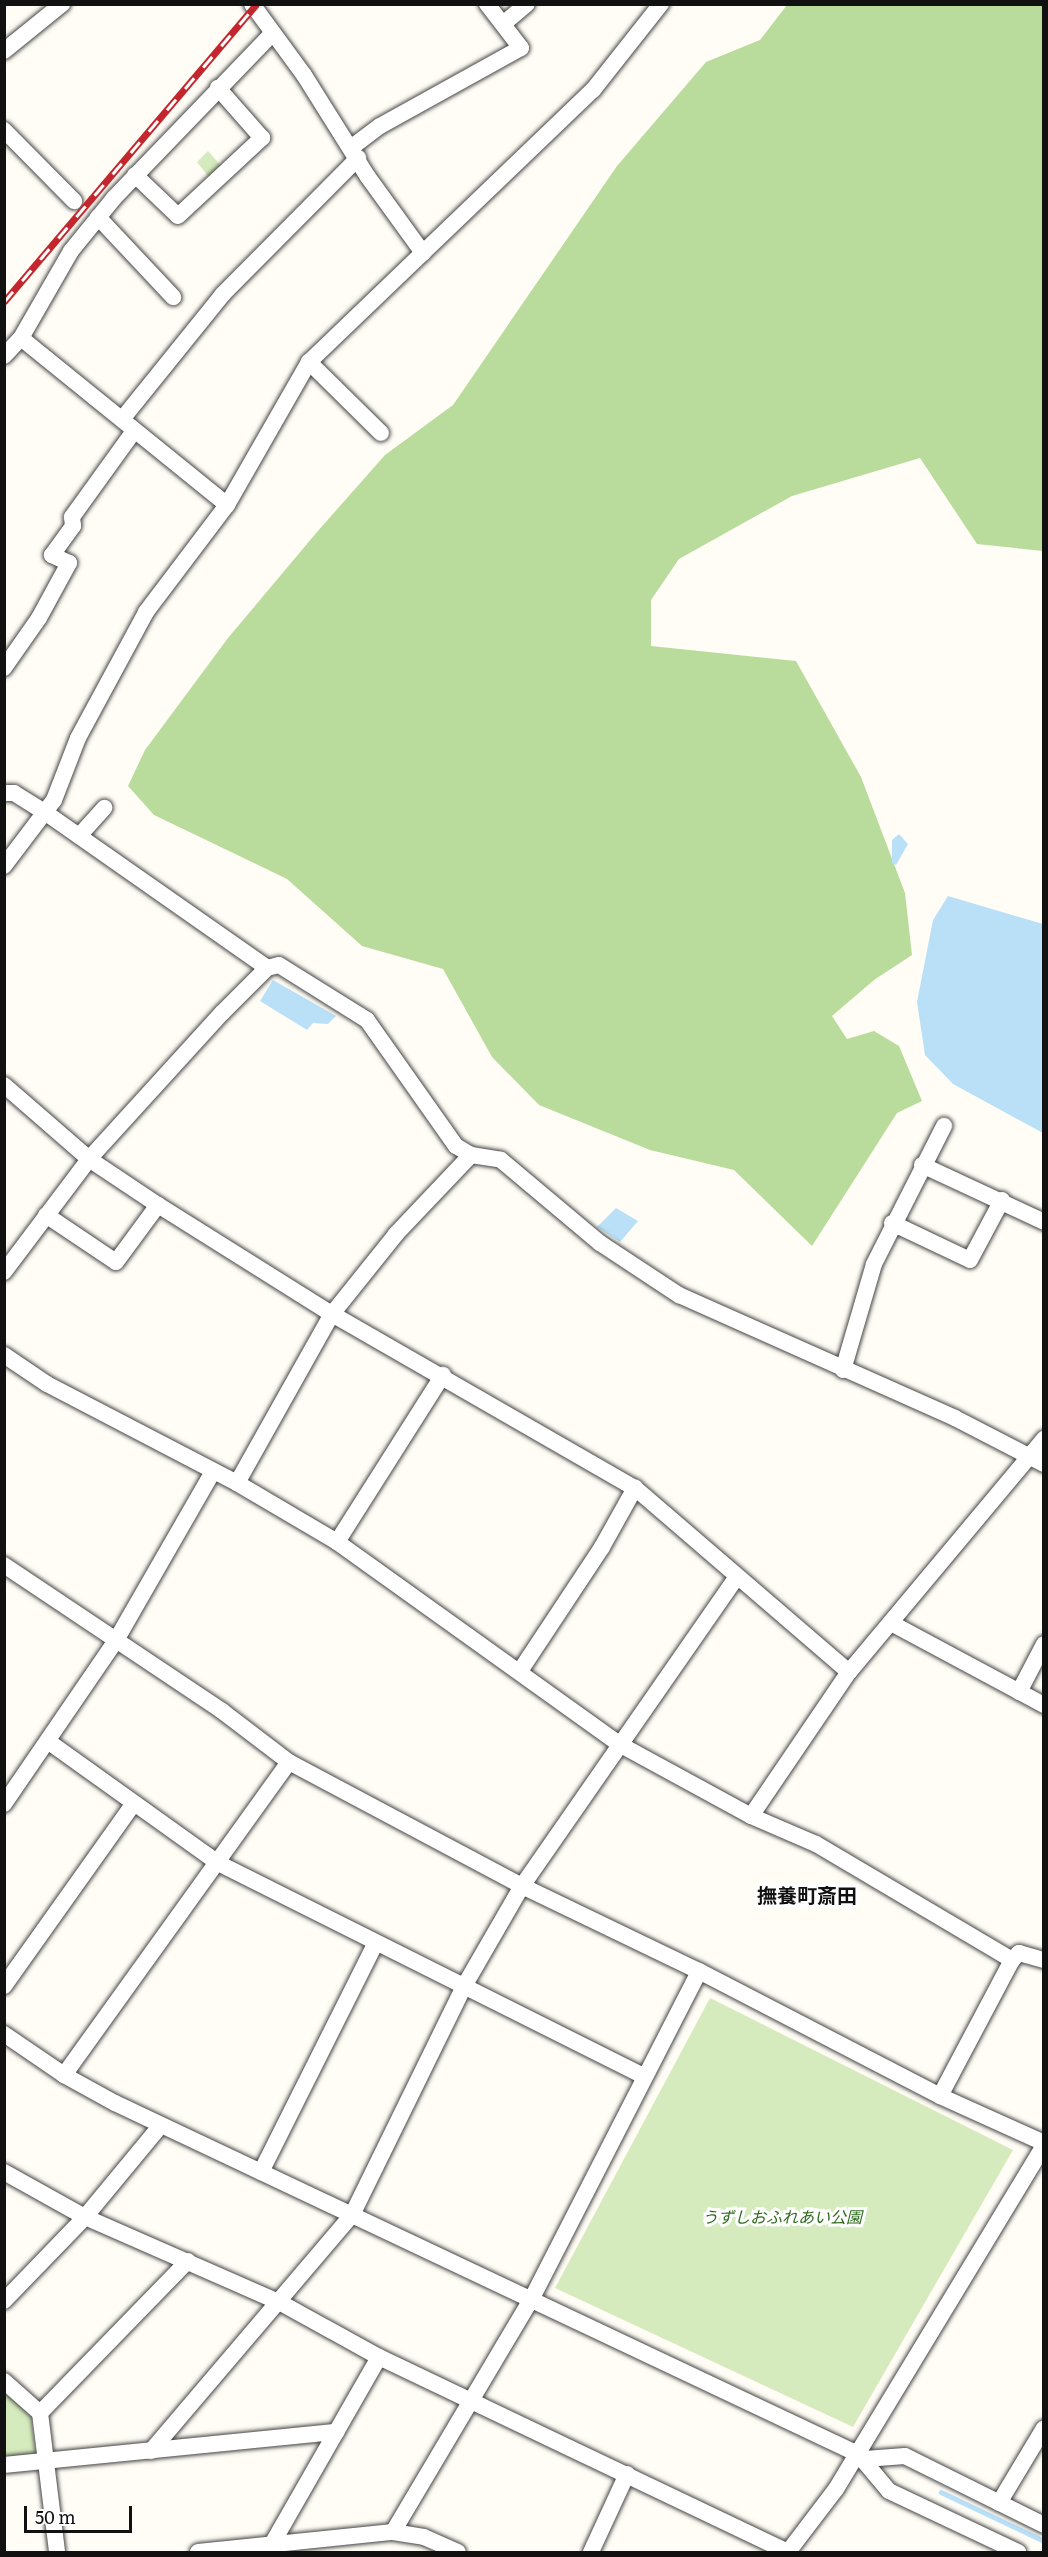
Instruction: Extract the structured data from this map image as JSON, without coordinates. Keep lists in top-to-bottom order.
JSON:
{
  "districts": ["撫養町斎田"],
  "parks": ["うずしおふれあい公園"],
  "scale_bar": "50 m"
}
